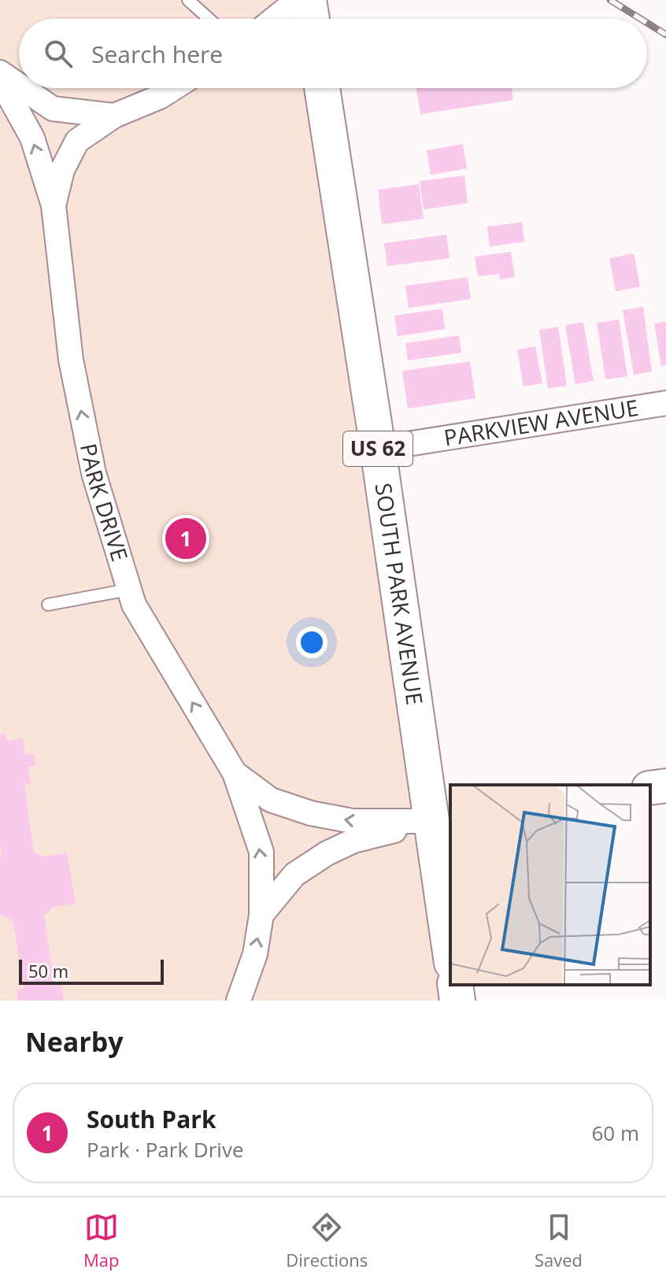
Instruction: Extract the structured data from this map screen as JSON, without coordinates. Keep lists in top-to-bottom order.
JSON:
{
  "streets": {
    "main road": ["US 62", "SOUTH PARK AVENUE"],
    "street": ["PARKVIEW AVENUE", "PARK DRIVE"]
  },
  "crossings": [
    ["PARKVIEW AVENUE", "SOUTH PARK AVENUE"],
    ["PARK DRIVE", "SOUTH PARK AVENUE"]
  ],
  "one_way": ["PARK DRIVE"],
  "scale_bar": "50 m",
  "page": {
    "search": "Search here",
    "pins": "1",
    "scale": "50 m",
    "heading": "Nearby",
    "list": [
      {
        "mark": "1",
        "name": "South Park",
        "note": "Park · Park Drive",
        "value": "60 m"
      }
    ],
    "nav": ["Map", "Directions", "Saved"]
  }
}
